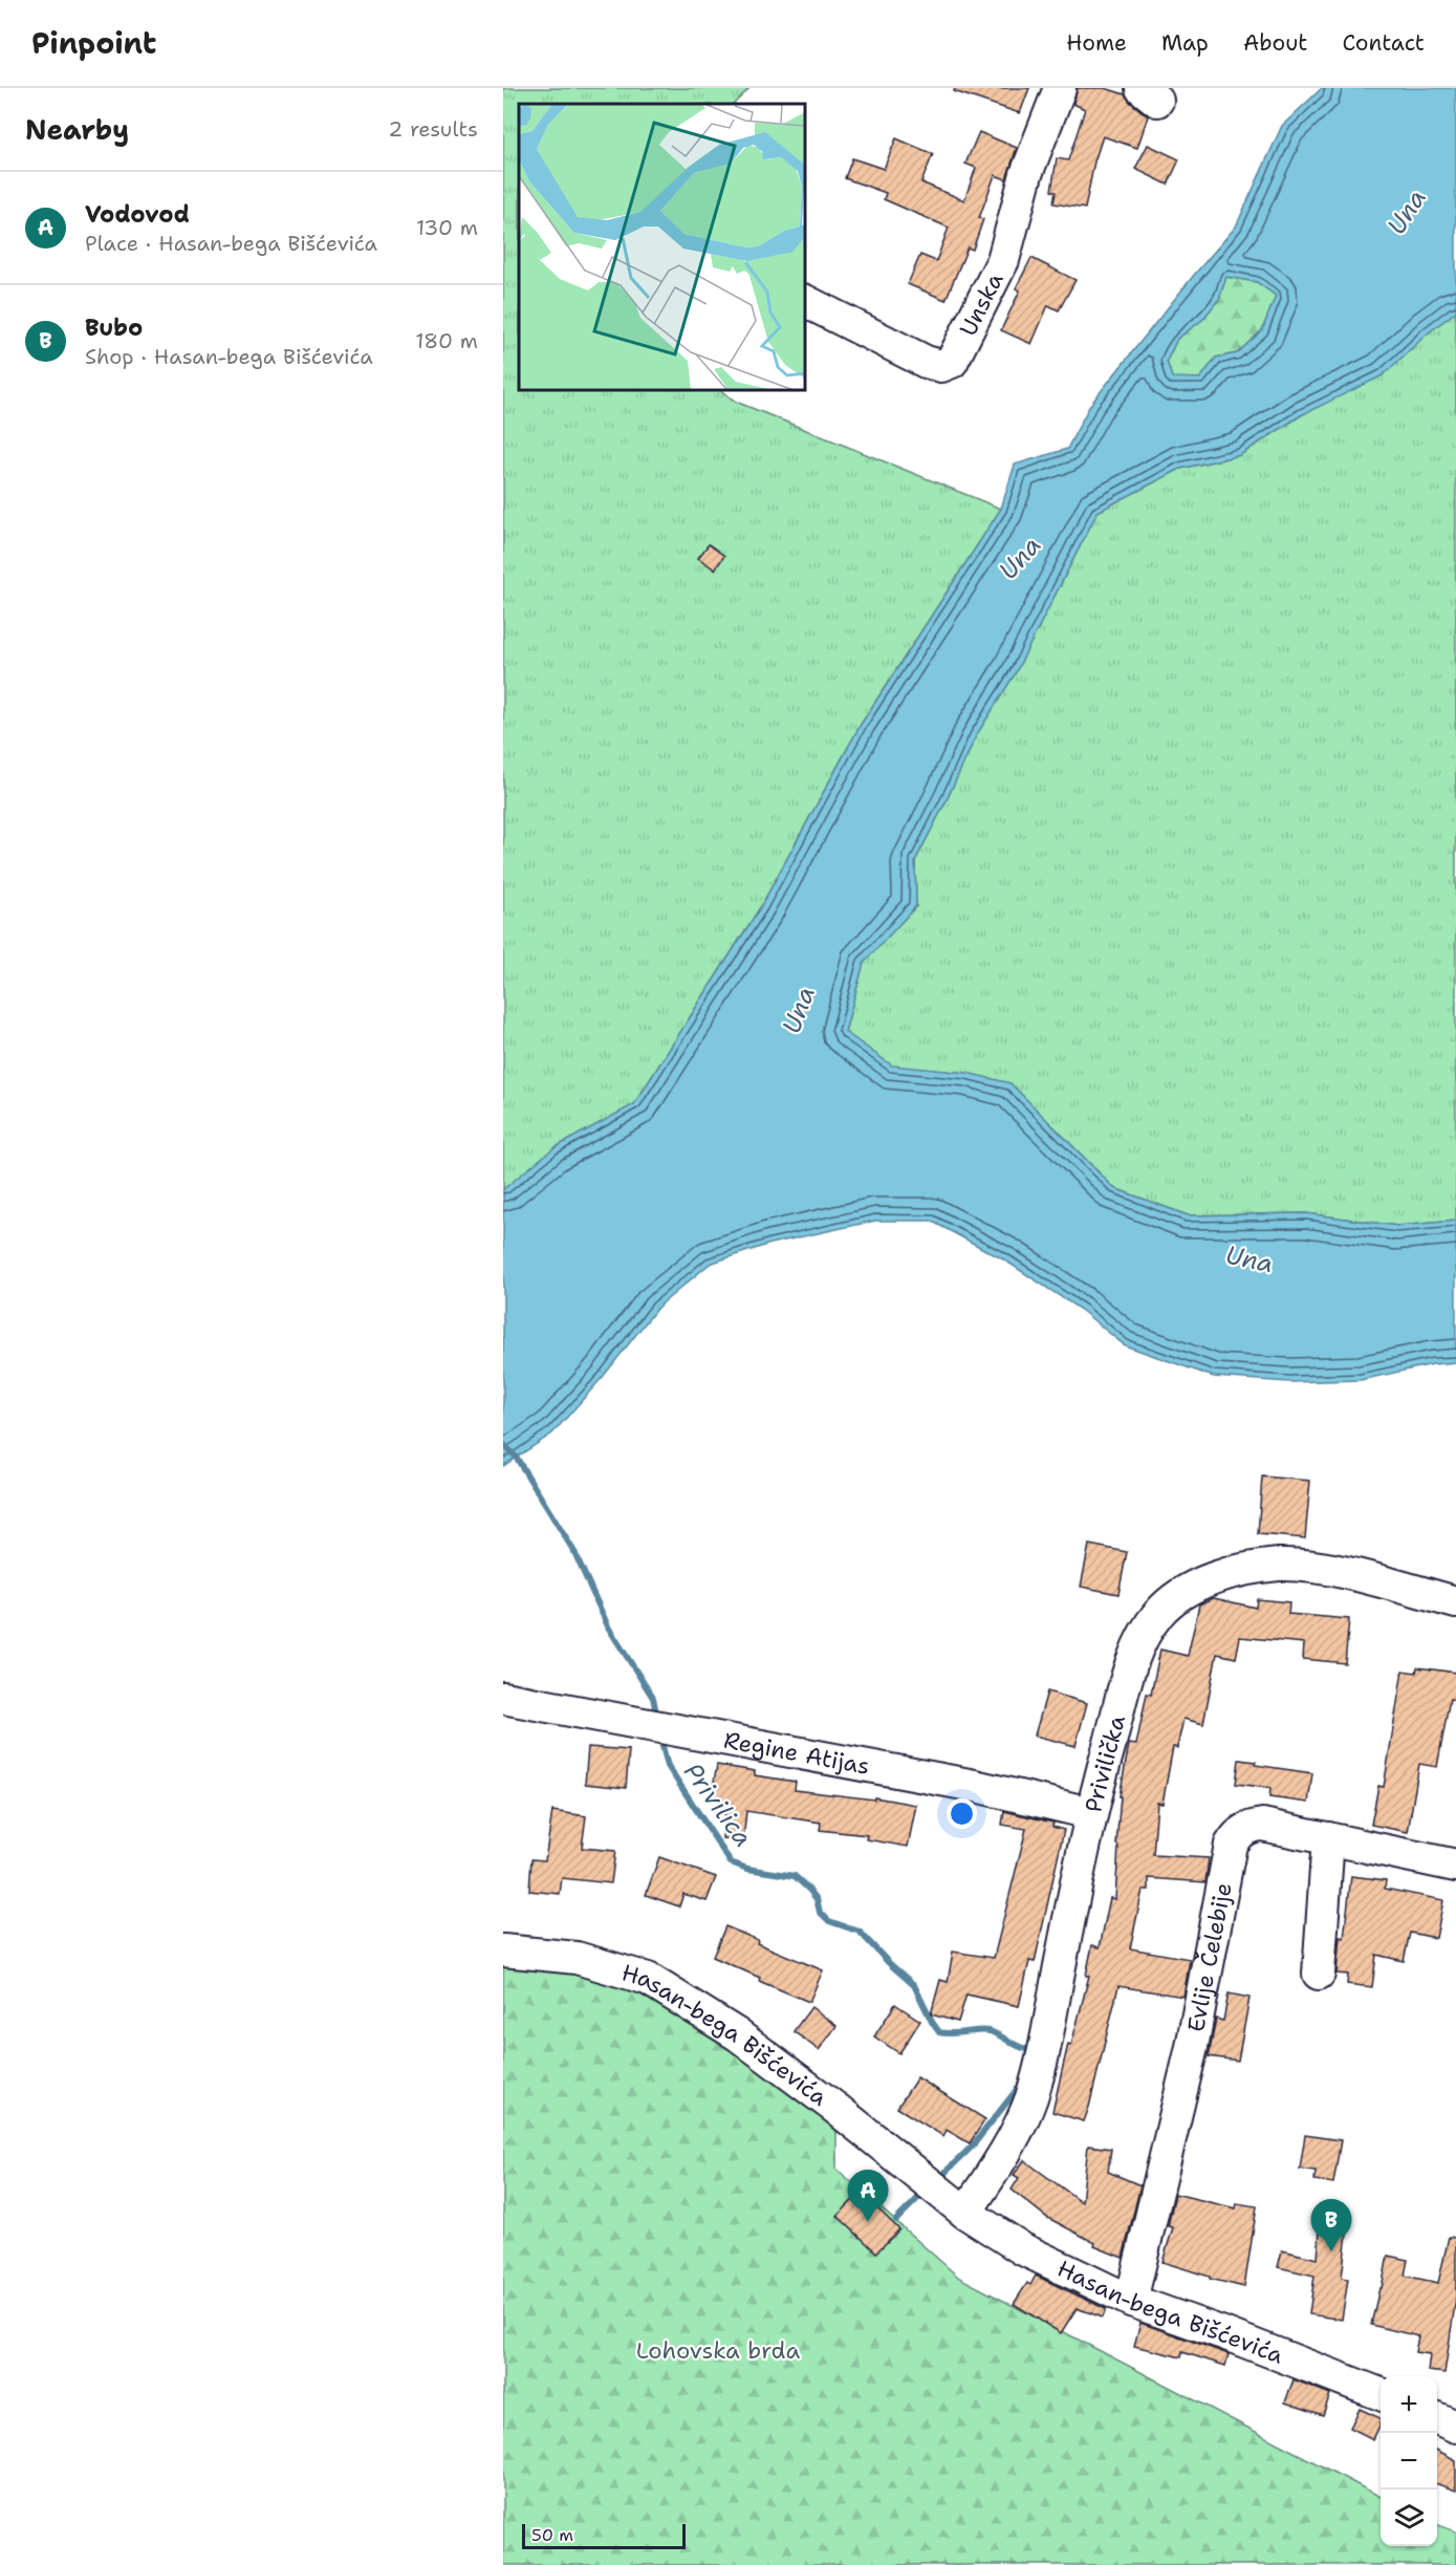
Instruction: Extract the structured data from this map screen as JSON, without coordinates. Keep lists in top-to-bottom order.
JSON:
{
  "streets": {
    "street": [
      "Unska",
      "Regine Atijas",
      "Privilička",
      "Evlije Čelebije",
      "Hasan-bega Bišćevića"
    ]
  },
  "crossings": [
    ["Regine Atijas", "Privilička"],
    ["Privilička", "Hasan-bega Bišćevića"],
    ["Evlije Čelebije", "Hasan-bega Bišćevića"]
  ],
  "water": ["Una", "Privilica"],
  "parks": ["Lohovska brda"],
  "scale_bar": "50 m",
  "page": {
    "header": "Pinpoint",
    "nav": [
      "Home",
      "Map",
      "About",
      "Contact"
    ],
    "heading": ["Nearby", "2 results"],
    "list": [
      {
        "mark": "A",
        "name": "Vodovod",
        "note": "Place · Hasan-bega Bišćevića",
        "value": "130 m"
      },
      {
        "mark": "B",
        "name": "Bubo",
        "note": "Shop · Hasan-bega Bišćevića",
        "value": "180 m"
      }
    ],
    "pins": ["A", "B"],
    "map_buttons": ["+", "−"],
    "scale": "50 m"
  }
}
